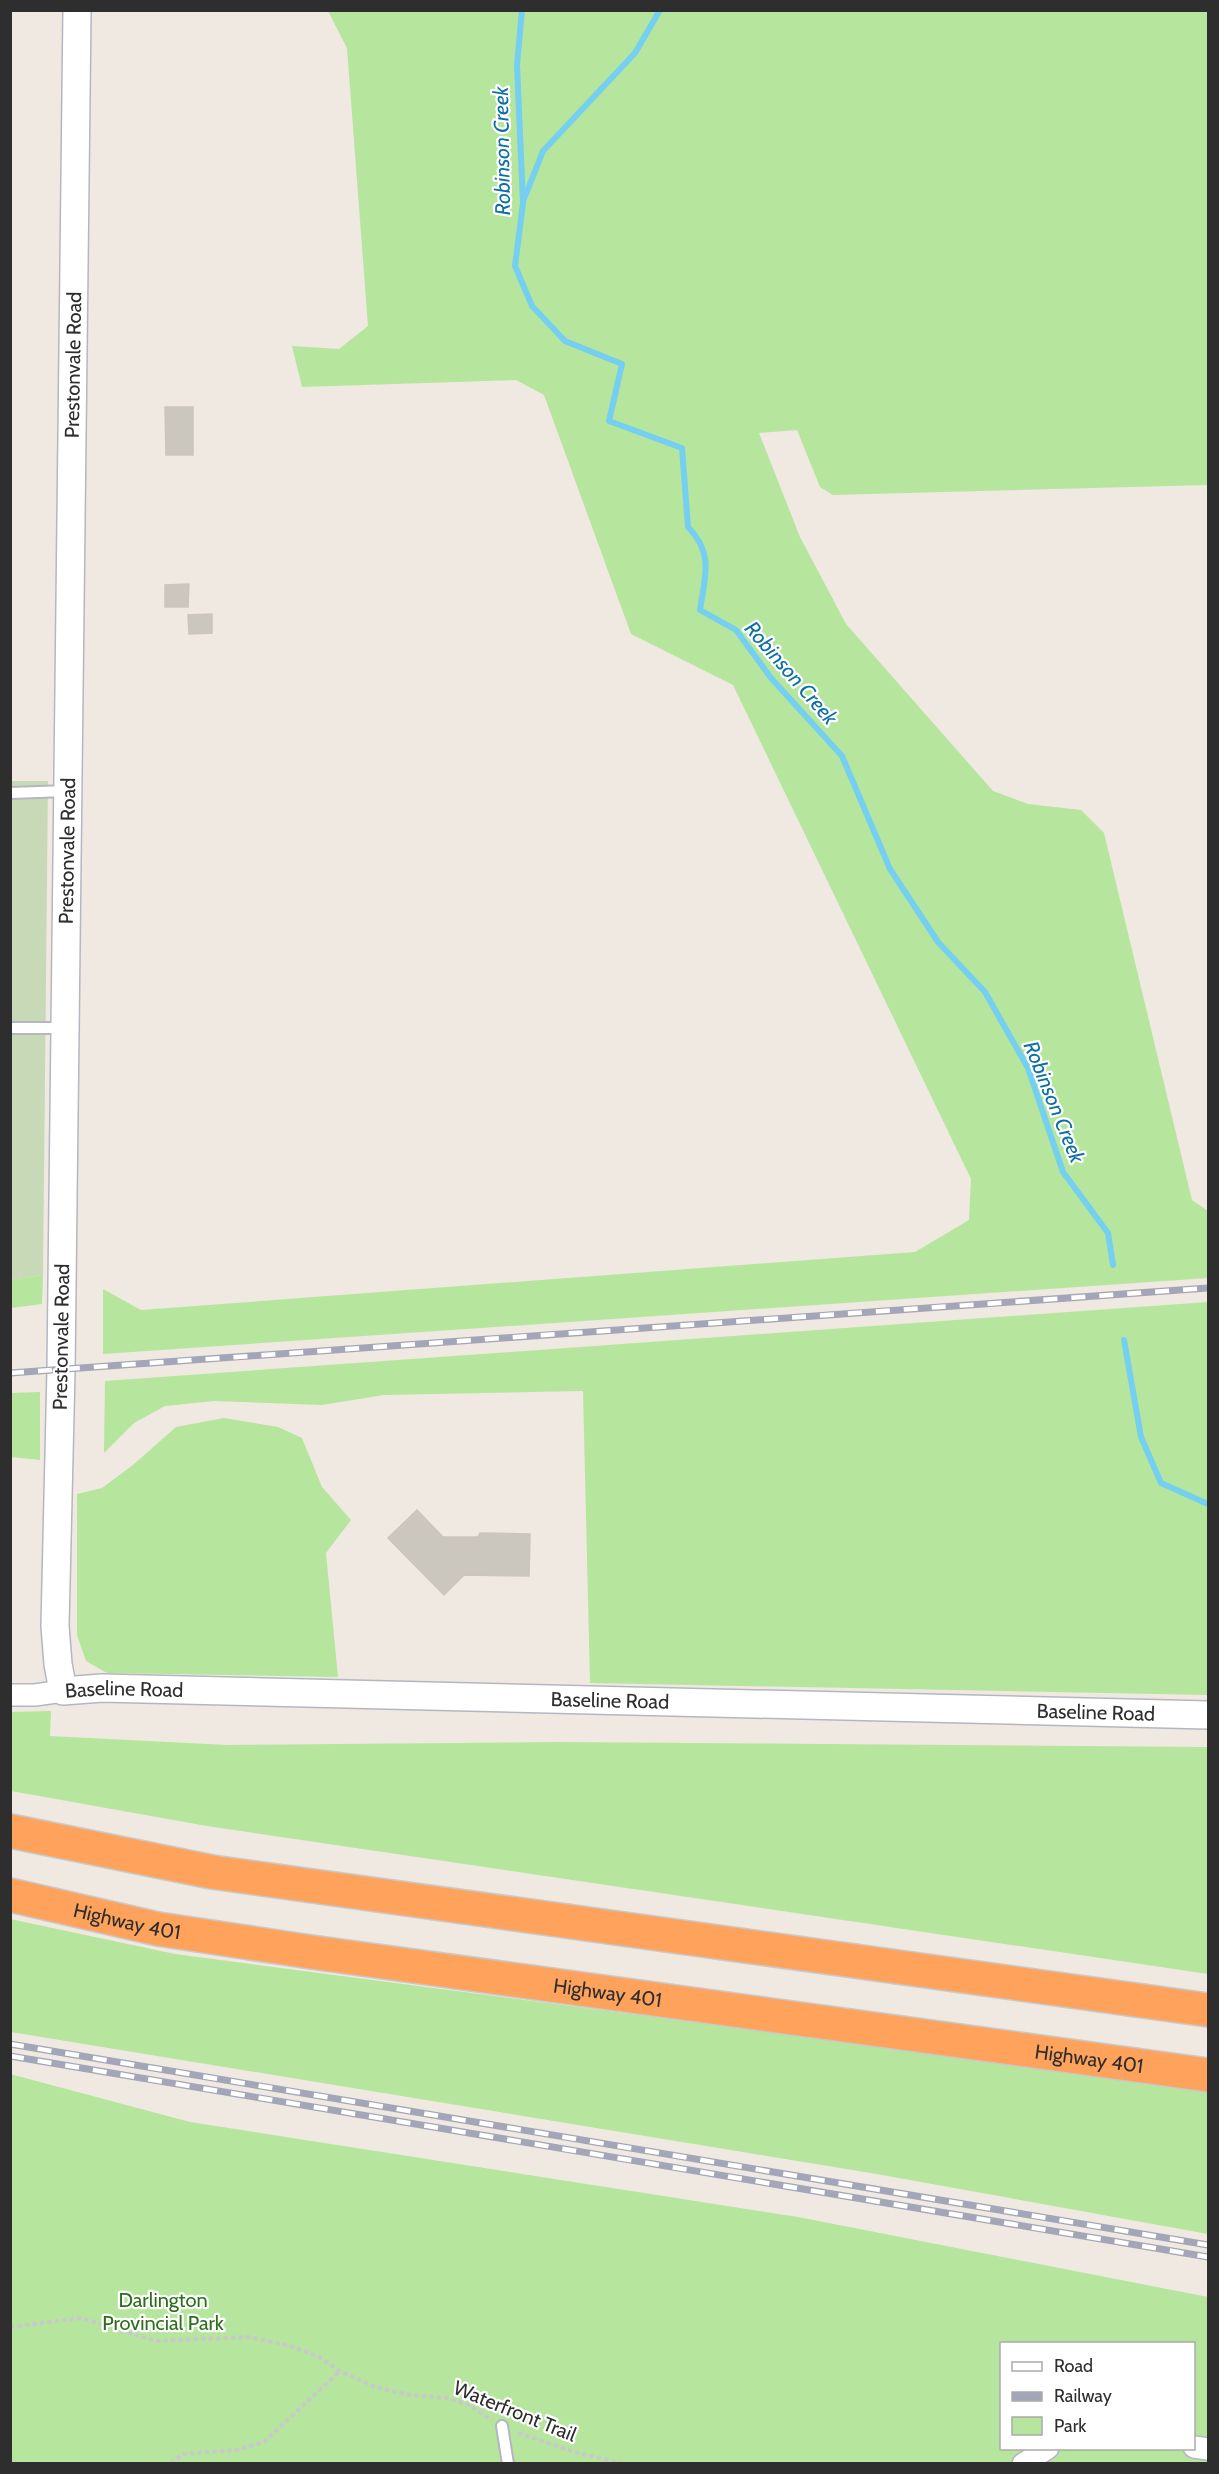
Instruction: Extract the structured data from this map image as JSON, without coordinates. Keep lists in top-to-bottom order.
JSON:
{
  "streets": {
    "highway": ["Highway 401"],
    "street": ["Prestonvale Road", "Baseline Road"],
    "path": ["Waterfront Trail"]
  },
  "crossings": [
    ["Prestonvale Road", "Baseline Road"]
  ],
  "water": ["Robinson Creek"],
  "parks": ["Darlington Provincial Park"],
  "legend": ["Road", "Railway", "Park"]
}
